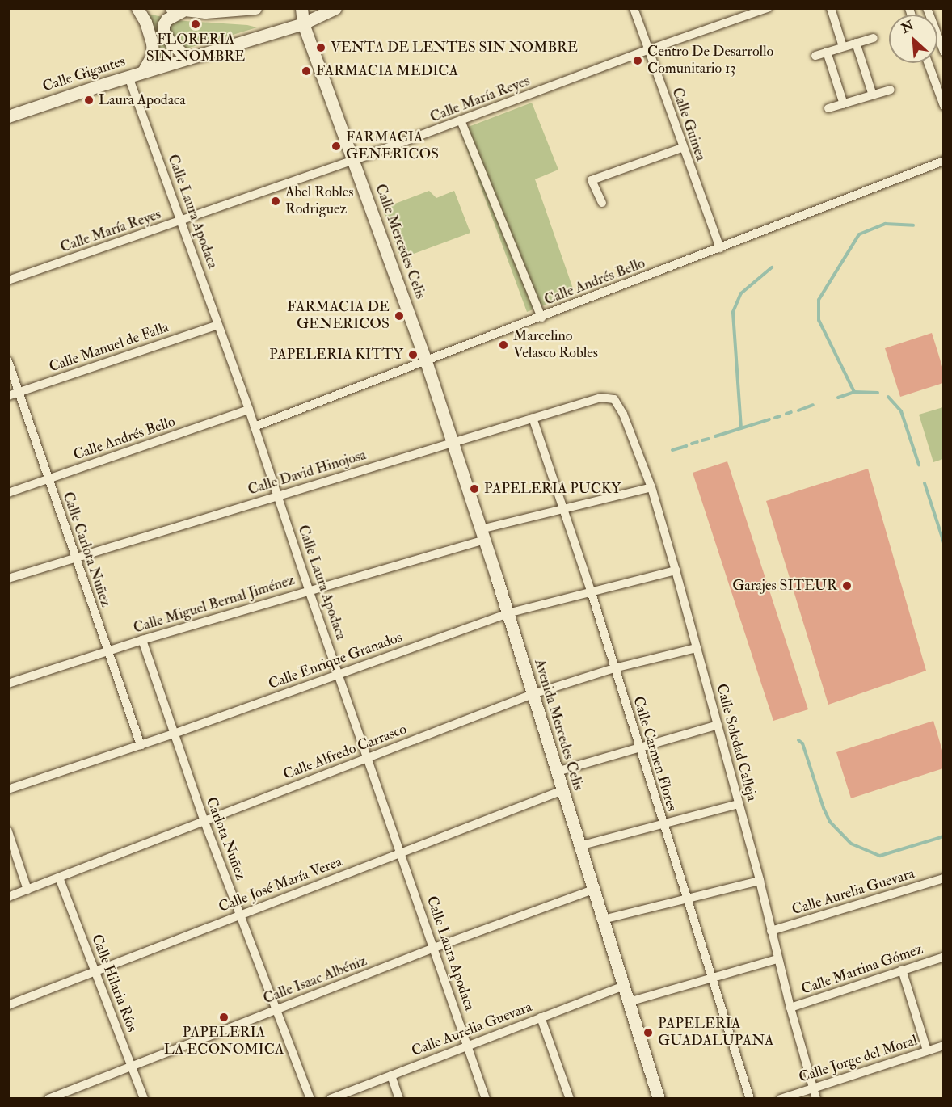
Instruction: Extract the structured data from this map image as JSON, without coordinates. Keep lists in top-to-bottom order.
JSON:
{
  "streets": {
    "main road": ["Calle Gigantes", "Calle Mercedes Celis", "Avenida Mercedes Celis"],
    "street": [
      "Calle María Reyes",
      "Calle Guinea",
      "Calle Laura Apodaca",
      "Calle Andrés Bello",
      "Calle Manuel de Falla",
      "Calle David Hinojosa",
      "Calle Carlota Nuñez",
      "Calle Miguel Bernal Jiménez",
      "Calle Enrique Granados",
      "Calle Soledad Calleja",
      "Calle Alfredo Carrasco",
      "Calle Carmen Flores",
      "Carlota Nuñez",
      "Calle José María Verea",
      "Calle Aurelia Guevara",
      "Calle Martina Gómez",
      "Calle Isaac Albéniz",
      "Calle Hilaria Ríos",
      "Calle Jorge del Moral"
    ]
  },
  "crossings": [
    ["Calle Gigantes", "Calle Laura Apodaca"],
    ["Calle Gigantes", "Calle Mercedes Celis"],
    ["Calle María Reyes", "Calle Guinea"],
    ["Calle María Reyes", "Calle Laura Apodaca"],
    ["Calle María Reyes", "Calle Mercedes Celis"],
    ["Calle Guinea", "Calle Andrés Bello"],
    ["Calle Laura Apodaca", "Calle Andrés Bello"],
    ["Calle Laura Apodaca", "Calle Manuel de Falla"],
    ["Calle Laura Apodaca", "Calle David Hinojosa"],
    ["Calle Laura Apodaca", "Calle Miguel Bernal Jiménez"],
    ["Calle Laura Apodaca", "Calle Enrique Granados"],
    ["Calle Laura Apodaca", "Calle Alfredo Carrasco"],
    ["Calle Laura Apodaca", "Calle José María Verea"],
    ["Calle Laura Apodaca", "Calle Aurelia Guevara"],
    ["Calle Laura Apodaca", "Calle Isaac Albéniz"],
    ["Calle Mercedes Celis", "Calle Andrés Bello"],
    ["Calle Mercedes Celis", "Avenida Mercedes Celis"],
    ["Calle Andrés Bello", "Calle Carlota Nuñez"],
    ["Calle Andrés Bello", "Avenida Mercedes Celis"],
    ["Calle Manuel de Falla", "Calle Carlota Nuñez"],
    ["Calle David Hinojosa", "Calle Carlota Nuñez"],
    ["Calle David Hinojosa", "Avenida Mercedes Celis"],
    ["Calle David Hinojosa", "Calle Soledad Calleja"],
    ["Calle David Hinojosa", "Calle Carmen Flores"],
    ["Calle Carlota Nuñez", "Calle Miguel Bernal Jiménez"],
    ["Calle Carlota Nuñez", "Calle Enrique Granados"],
    ["Calle Miguel Bernal Jiménez", "Avenida Mercedes Celis"],
    ["Calle Miguel Bernal Jiménez", "Calle Soledad Calleja"],
    ["Calle Miguel Bernal Jiménez", "Calle Carmen Flores"],
    ["Calle Miguel Bernal Jiménez", "Carlota Nuñez"],
    ["Calle Enrique Granados", "Avenida Mercedes Celis"],
    ["Calle Enrique Granados", "Calle Soledad Calleja"],
    ["Calle Enrique Granados", "Calle Carmen Flores"],
    ["Calle Enrique Granados", "Carlota Nuñez"],
    ["Avenida Mercedes Celis", "Calle Alfredo Carrasco"],
    ["Avenida Mercedes Celis", "Calle José María Verea"],
    ["Avenida Mercedes Celis", "Calle Aurelia Guevara"],
    ["Avenida Mercedes Celis", "Calle Isaac Albéniz"],
    ["Calle Soledad Calleja", "Calle Alfredo Carrasco"],
    ["Calle Soledad Calleja", "Calle Aurelia Guevara"],
    ["Calle Soledad Calleja", "Calle Martina Gómez"],
    ["Calle Soledad Calleja", "Calle Jorge del Moral"],
    ["Calle Alfredo Carrasco", "Calle Carmen Flores"],
    ["Calle Alfredo Carrasco", "Carlota Nuñez"],
    ["Calle Alfredo Carrasco", "Calle Hilaria Ríos"],
    ["Carlota Nuñez", "Calle José María Verea"],
    ["Carlota Nuñez", "Calle Isaac Albéniz"],
    ["Calle José María Verea", "Calle Hilaria Ríos"],
    ["Calle Isaac Albéniz", "Calle Hilaria Ríos"]
  ],
  "places": [
    "FLORERIA SIN NOMBRE",
    "VENTA DE LENTES SIN NOMBRE",
    "Centro De Desarrollo Comunitario 13",
    "FARMACIA MEDICA",
    "Laura Apodaca",
    "FARMACIA GENERICOS",
    "Abel Robles Rodriguez",
    "FARMACIA DE GENERICOS",
    "Marcelino Velasco Robles",
    "PAPELERIA KITTY",
    "PAPELERIA PUCKY",
    "Garajes SITEUR",
    "PAPELERIA LA ECONOMICA",
    "PAPELERIA GUADALUPANA"
  ],
  "north": "top left"
}
